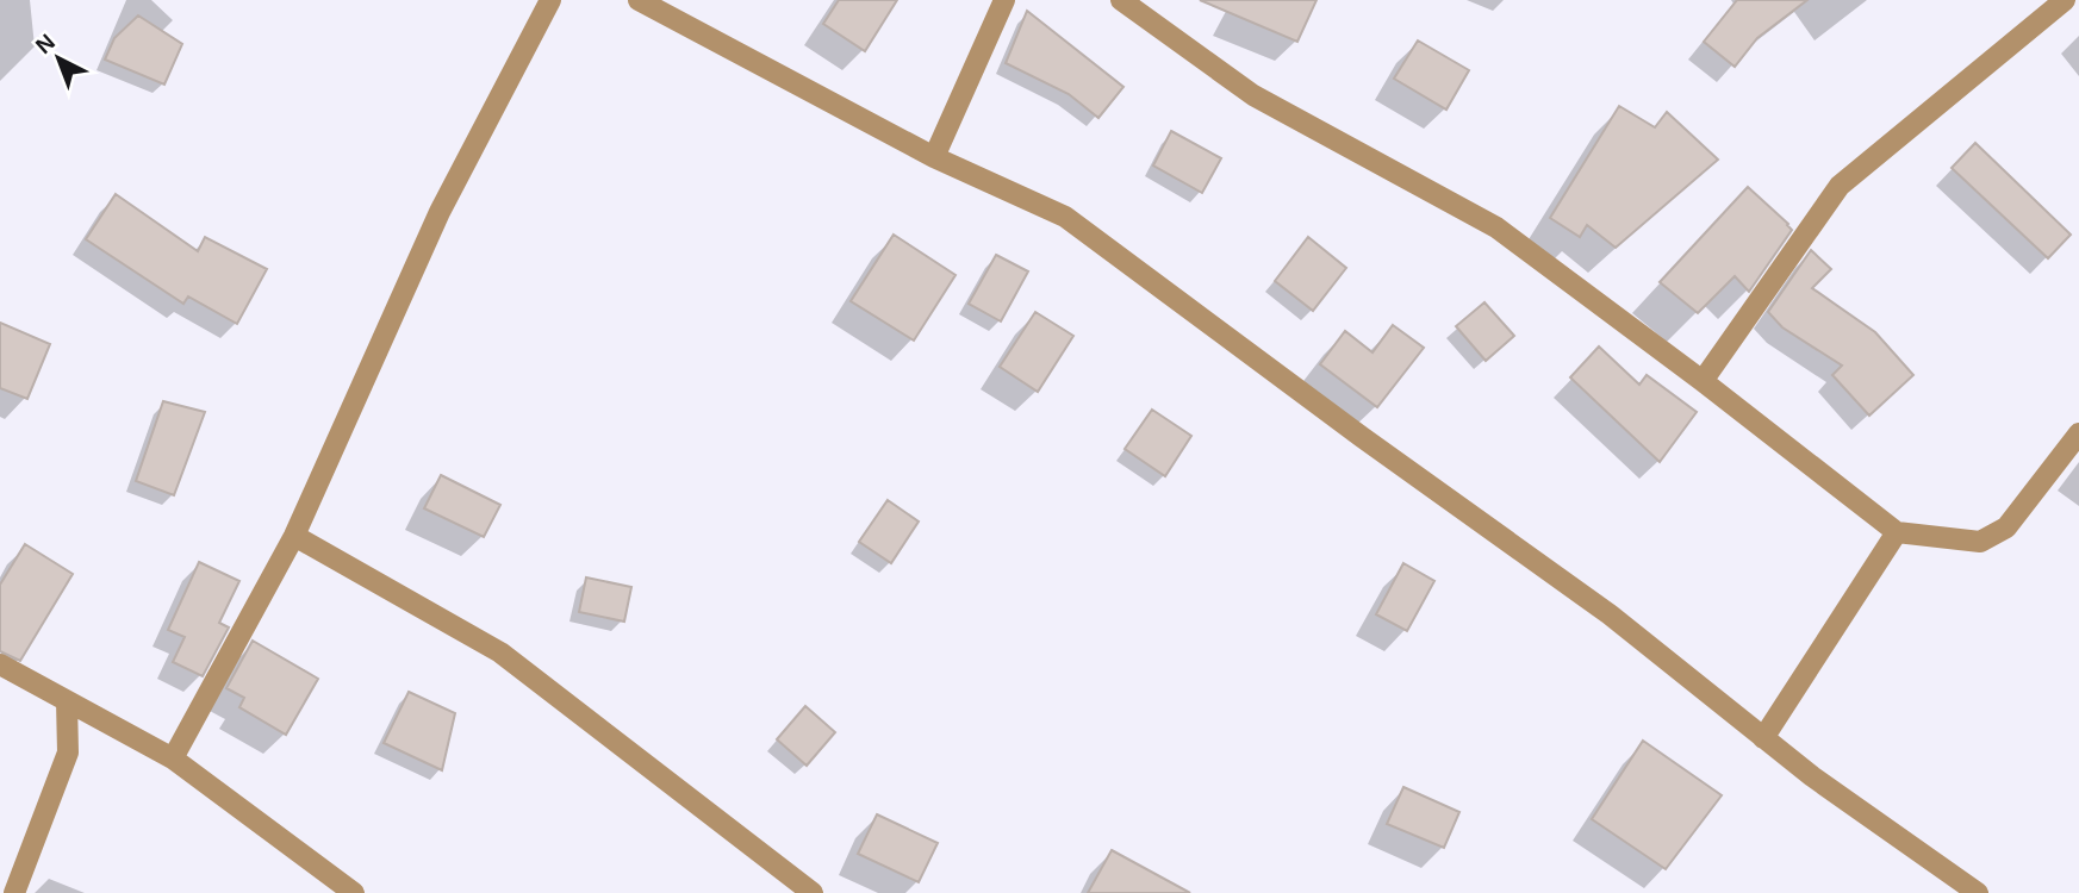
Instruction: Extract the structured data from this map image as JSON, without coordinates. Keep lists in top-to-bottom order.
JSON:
{
  "north": "top left"
}
